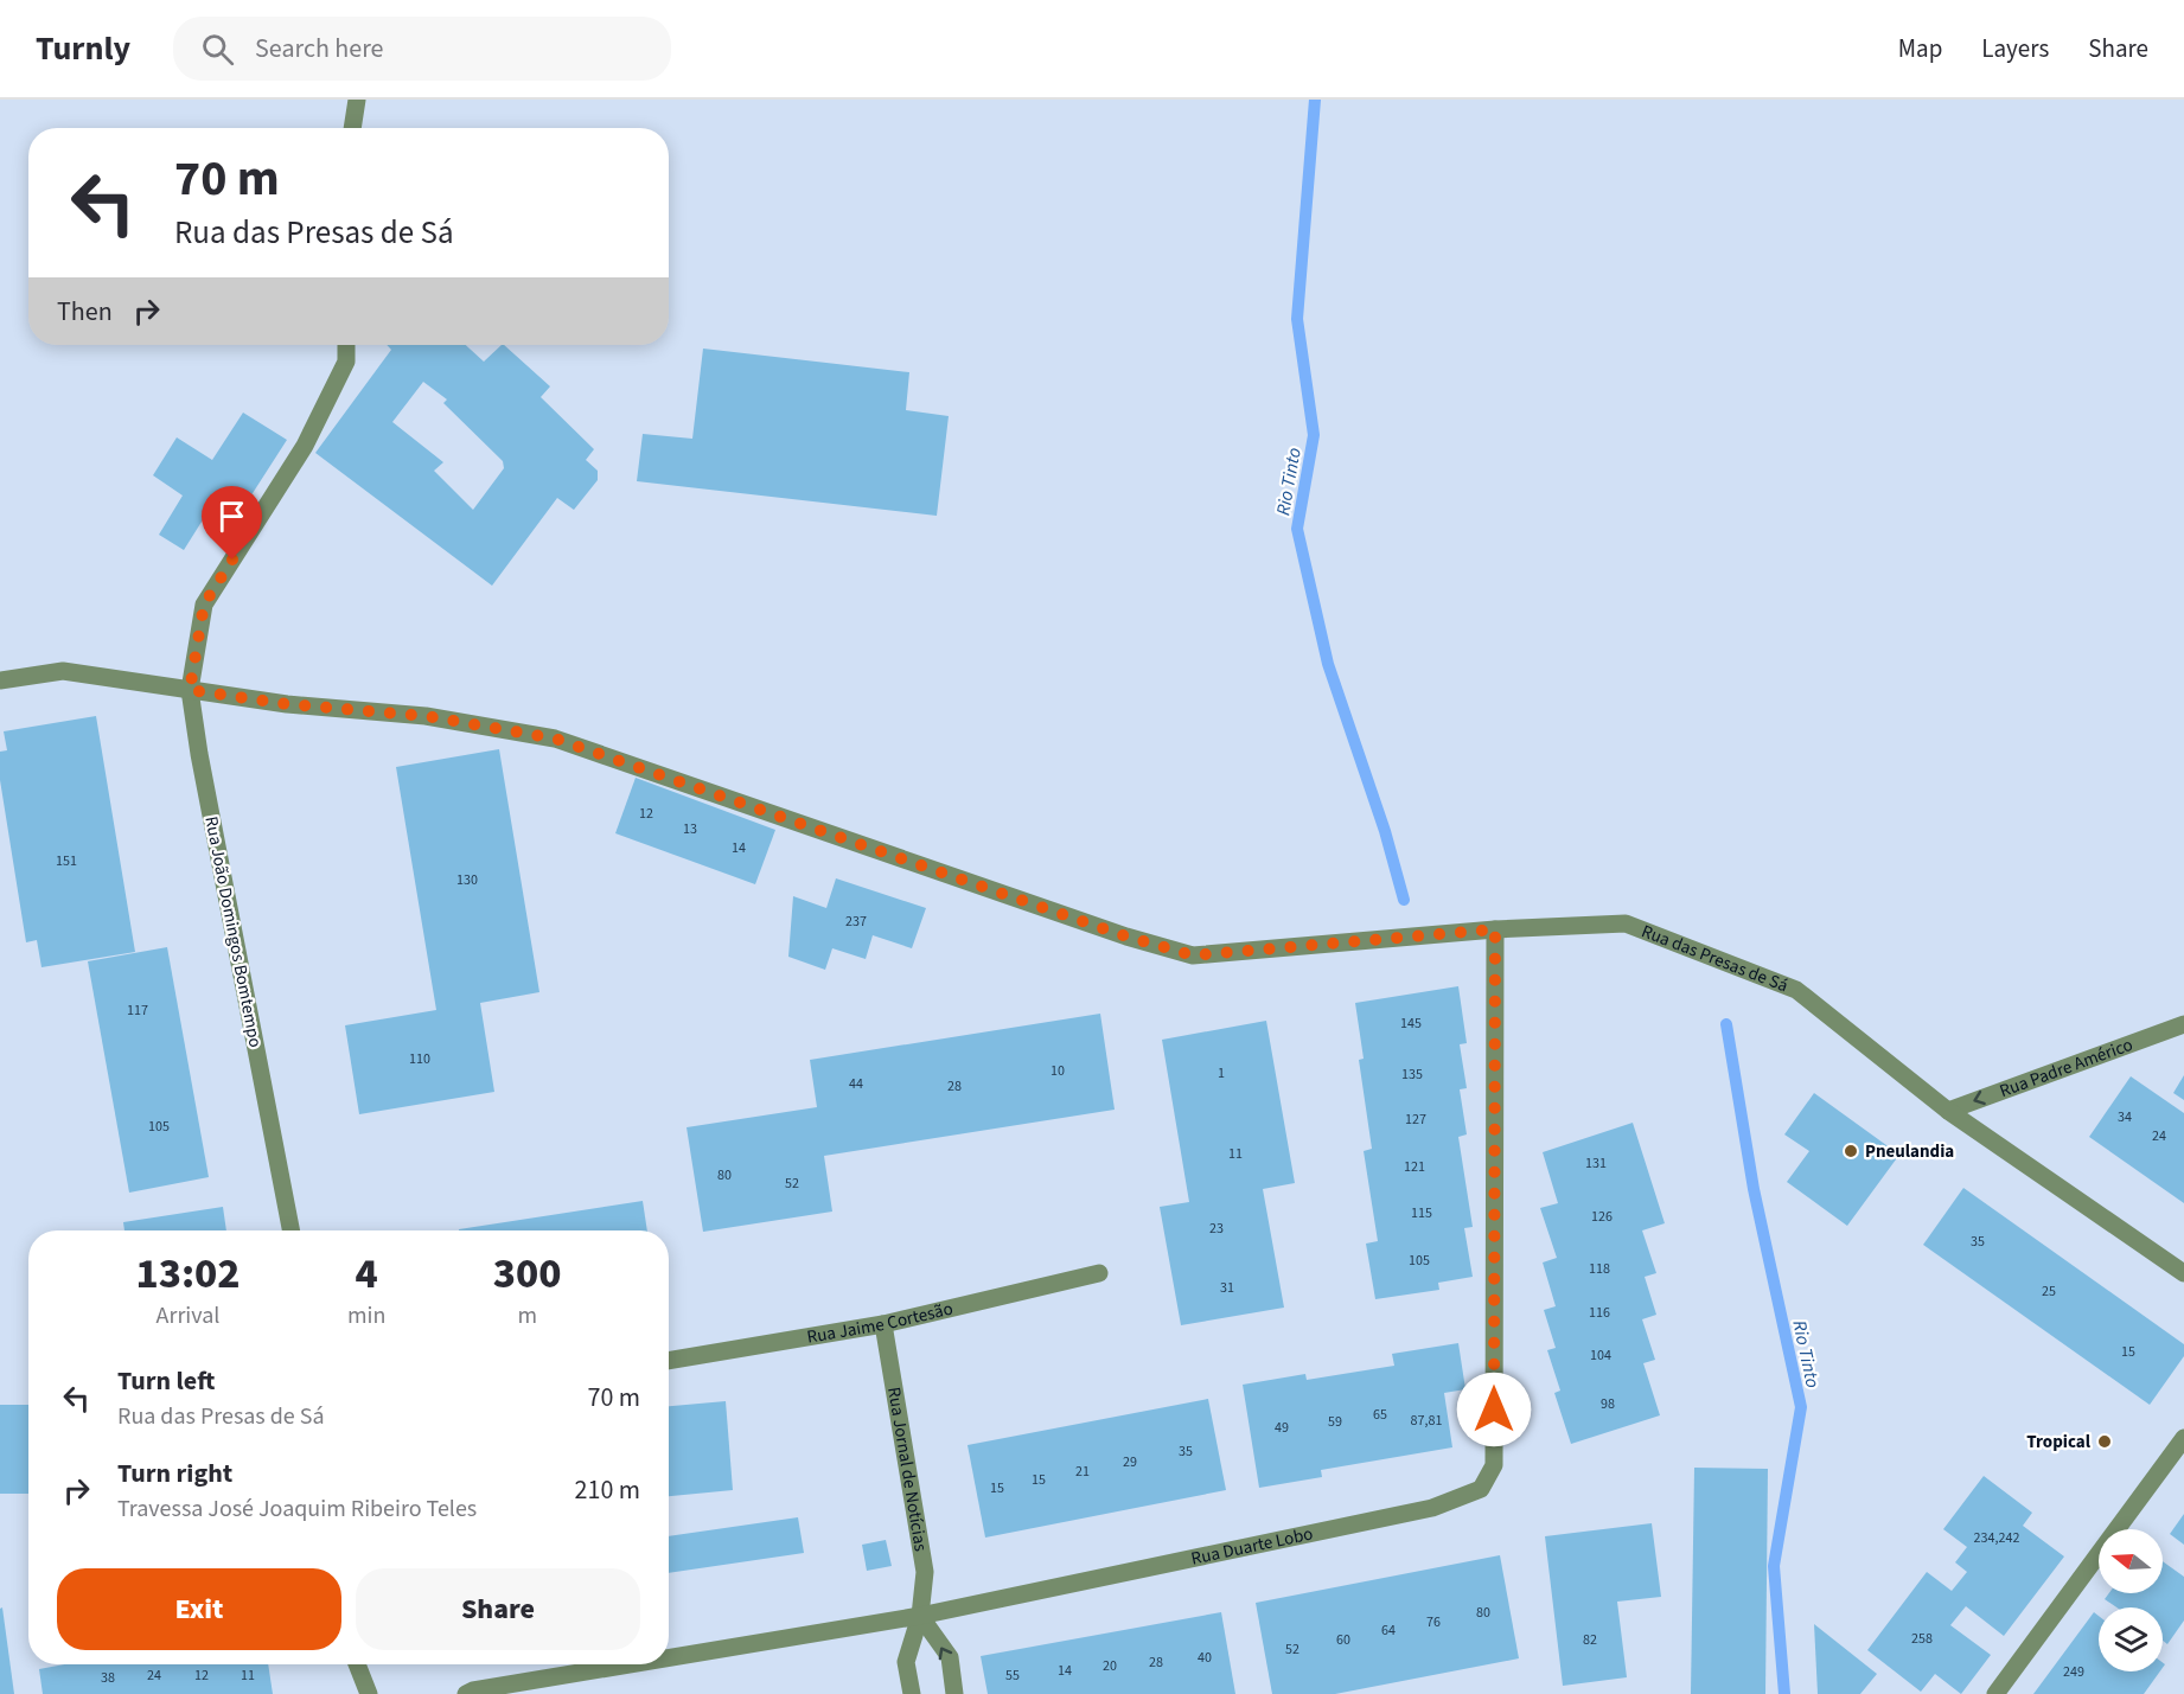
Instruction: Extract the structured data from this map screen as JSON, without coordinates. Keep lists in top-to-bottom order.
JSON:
{
  "streets": {
    "street": [
      "Rua João Domingos Bomtempo",
      "Rua das Presas de Sá",
      "Rua Padre Américo",
      "Rua Jaime Cortesão",
      "Rua Jornal de Notícias",
      "Rua Duarte Lobo"
    ]
  },
  "crossings": [
    ["Rua João Domingos Bomtempo", "Rua das Presas de Sá"],
    ["Rua das Presas de Sá", "Rua Padre Américo"],
    ["Rua das Presas de Sá", "Rua Duarte Lobo"],
    ["Rua Jaime Cortesão", "Rua Jornal de Notícias"],
    ["Rua Jornal de Notícias", "Rua Duarte Lobo"]
  ],
  "one_way": ["Rua Padre Américo"],
  "water": ["Rio Tinto"],
  "places": ["Pneulandia", "Tropical"],
  "house_numbers": [
    "12",
    "13",
    "14",
    "151",
    "130",
    "237",
    "117",
    "145",
    "110",
    "10",
    "1",
    "135",
    "44",
    "28",
    "34",
    "127",
    "105",
    "24",
    "11",
    "131",
    "121",
    "80",
    "52",
    "115",
    "126",
    "23",
    "35",
    "105",
    "118",
    "31",
    "25",
    "116",
    "15",
    "104",
    "98",
    "65",
    "87,81",
    "59",
    "49",
    "35",
    "29",
    "21",
    "15",
    "15",
    "234,242",
    "80",
    "76",
    "64",
    "258",
    "60",
    "82",
    "52",
    "40",
    "28",
    "20",
    "14",
    "249",
    "24",
    "12",
    "11",
    "55",
    "38"
  ],
  "north": "left",
  "page": {
    "header": "Turnly",
    "search": "Search here",
    "nav": ["Map", "Layers", "Share"],
    "turn": ["70 m", "Rua das Presas de Sá"],
    "then": "Then",
    "eta": [
      "13:02",
      "Arrival",
      "4",
      "min",
      "300",
      "m"
    ],
    "list": [
      {
        "name": "Turn left",
        "note": "Rua das Presas de Sá",
        "value": "70 m"
      },
      {
        "name": "Turn right",
        "note": "Travessa José Joaquim Ribeiro Teles",
        "value": "210 m"
      }
    ],
    "buttons": ["Exit", "Share"]
  }
}
